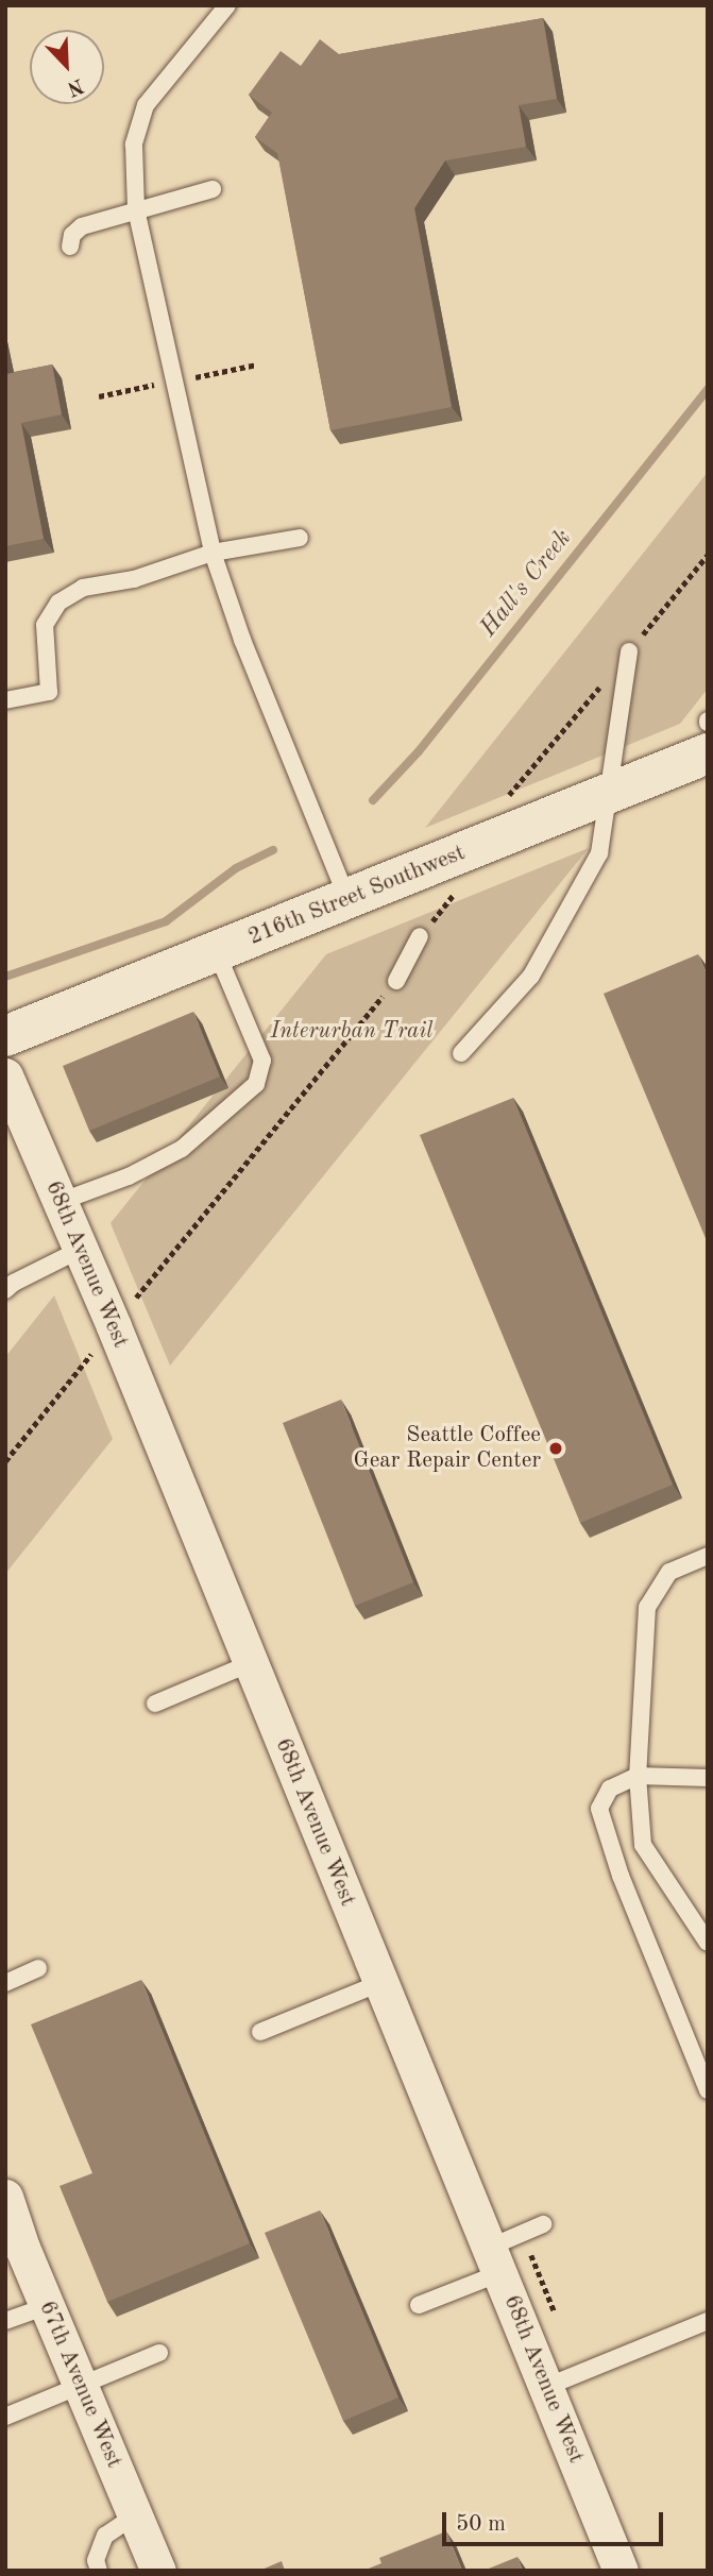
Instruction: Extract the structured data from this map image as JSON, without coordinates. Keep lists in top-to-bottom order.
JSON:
{
  "streets": {
    "street": ["216th Street Southwest", "68th Avenue West", "67th Avenue West"]
  },
  "water": ["Hall's Creek"],
  "parks": ["Interurban Trail"],
  "places": ["Seattle Coffee Gear Repair Center"],
  "scale_bar": "50 m",
  "north": "bottom right"
}
